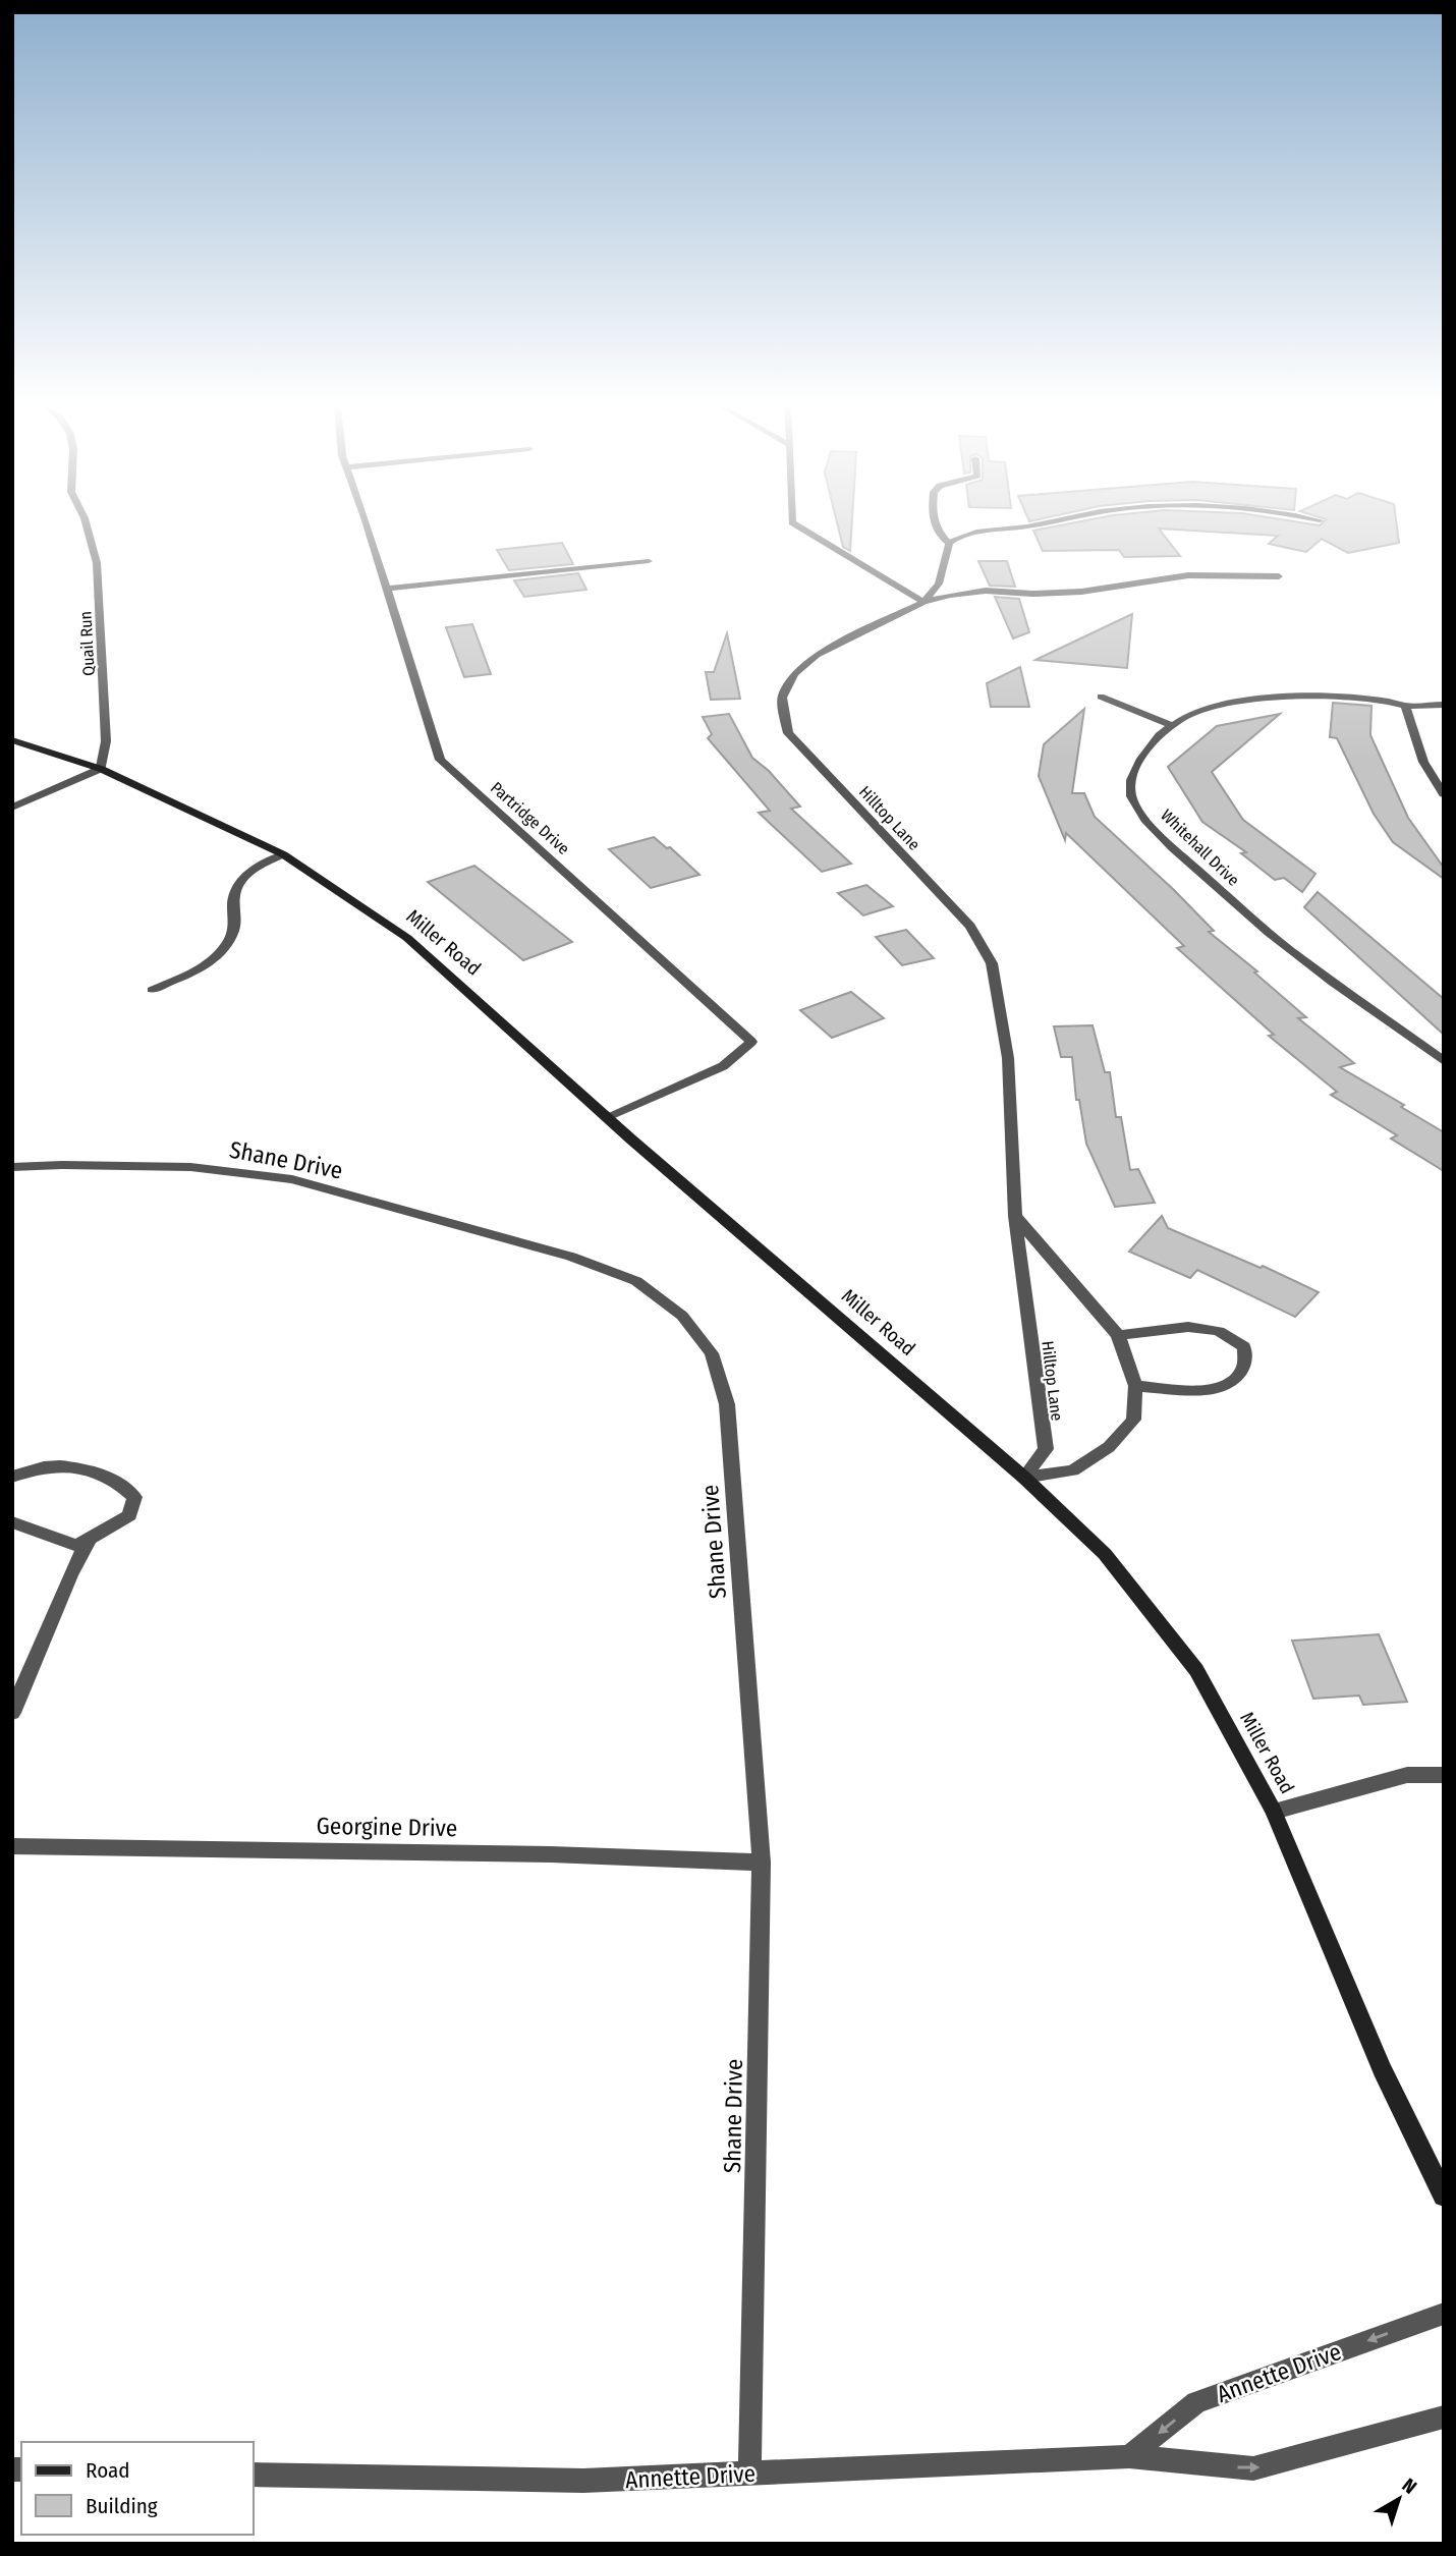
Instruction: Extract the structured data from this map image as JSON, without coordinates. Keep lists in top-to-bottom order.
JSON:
{
  "streets": {
    "street": [
      "Quail Run",
      "Partridge Drive",
      "Hilltop Lane",
      "Whitehall Drive",
      "Miller Road",
      "Shane Drive",
      "Georgine Drive",
      "Annette Drive"
    ]
  },
  "crossings": [
    ["Quail Run", "Miller Road"],
    ["Partridge Drive", "Miller Road"],
    ["Hilltop Lane", "Miller Road"],
    ["Shane Drive", "Georgine Drive"],
    ["Shane Drive", "Annette Drive"]
  ],
  "legend": ["Road", "Building"],
  "north": "top right"
}
